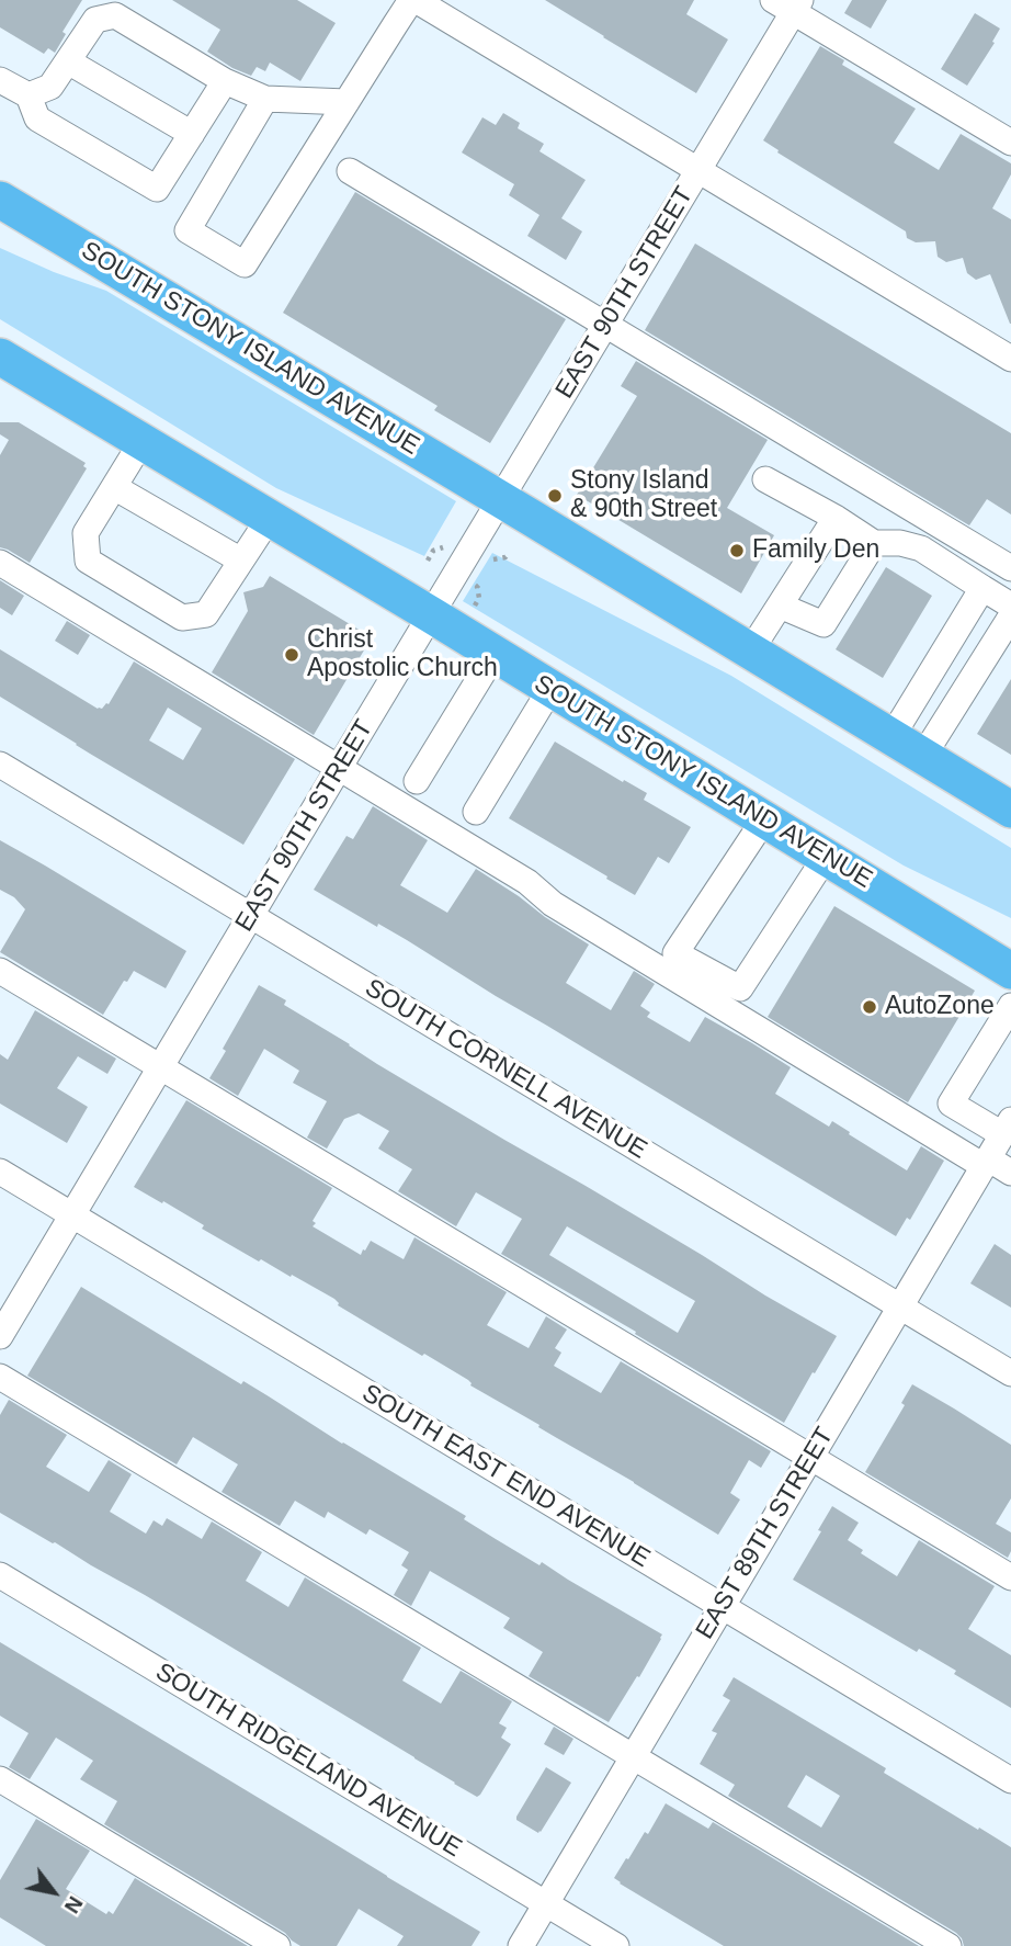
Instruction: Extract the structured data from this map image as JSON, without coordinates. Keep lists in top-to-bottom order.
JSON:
{
  "streets": {
    "highway": ["SOUTH STONY ISLAND AVENUE"],
    "street": [
      "EAST 90TH STREET",
      "SOUTH CORNELL AVENUE",
      "SOUTH EAST END AVENUE",
      "EAST 89TH STREET",
      "SOUTH RIDGELAND AVENUE"
    ]
  },
  "crossings": [
    ["EAST 90TH STREET", "SOUTH STONY ISLAND AVENUE"],
    ["EAST 90TH STREET", "SOUTH CORNELL AVENUE"],
    ["EAST 90TH STREET", "SOUTH EAST END AVENUE"],
    ["SOUTH CORNELL AVENUE", "EAST 89TH STREET"],
    ["SOUTH EAST END AVENUE", "EAST 89TH STREET"],
    ["EAST 89TH STREET", "SOUTH RIDGELAND AVENUE"]
  ],
  "places": [
    "Stony Island & 90th Street",
    "Family Den",
    "Christ Apostolic Church",
    "AutoZone"
  ],
  "north": "bottom right"
}
